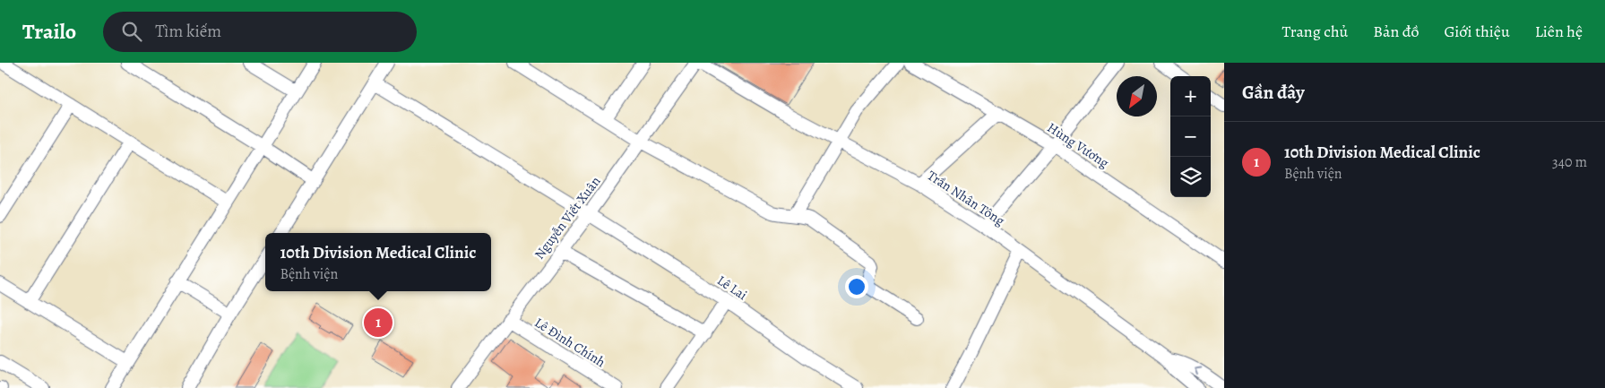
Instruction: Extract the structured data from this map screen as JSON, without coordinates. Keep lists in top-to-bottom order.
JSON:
{
  "streets": {
    "street": [
      "Hùng Vương",
      "Trần Nhân Tông",
      "Nguyễn Viết Xuân",
      "Lê Lai",
      "Lê Đình Chính"
    ]
  },
  "crossings": [
    ["Trần Nhân Tông", "Nguyễn Viết Xuân"],
    ["Nguyễn Viết Xuân", "Lê Lai"],
    ["Nguyễn Viết Xuân", "Lê Đình Chính"]
  ],
  "north": "bottom left",
  "page": {
    "header": "Trailo",
    "search": "Tìm kiếm",
    "nav": [
      "Trang chủ",
      "Bản đồ",
      "Giới thiệu",
      "Liên hệ"
    ],
    "heading": "Gần đây",
    "map_buttons": ["+", "−"],
    "list": [
      {
        "mark": "1",
        "name": "10th Division Medical Clinic",
        "note": "Bệnh viện",
        "value": "340 m"
      }
    ],
    "popup": ["10th Division Medical Clinic", "Bệnh viện"],
    "pins": "1"
  }
}
